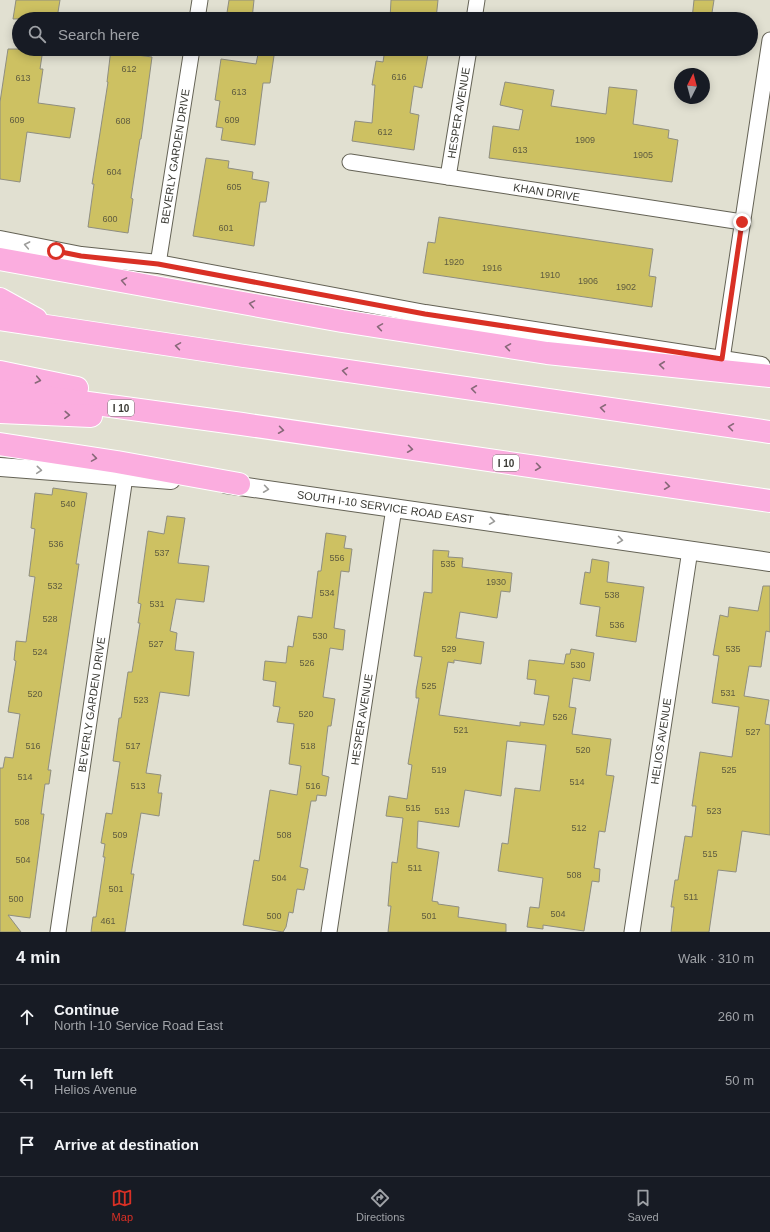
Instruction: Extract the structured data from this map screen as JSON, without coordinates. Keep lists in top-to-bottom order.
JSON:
{
  "streets": {
    "highway": ["I 10"],
    "street": [
      "HESPER AVENUE",
      "BEVERLY GARDEN DRIVE",
      "KHAN DRIVE",
      "SOUTH I-10 SERVICE ROAD EAST",
      "HELIOS AVENUE"
    ]
  },
  "crossings": [
    ["HESPER AVENUE", "KHAN DRIVE"],
    ["HESPER AVENUE", "SOUTH I-10 SERVICE ROAD EAST"],
    ["BEVERLY GARDEN DRIVE", "SOUTH I-10 SERVICE ROAD EAST"],
    ["SOUTH I-10 SERVICE ROAD EAST", "HELIOS AVENUE"]
  ],
  "one_way": ["SOUTH I-10 SERVICE ROAD EAST"],
  "house_numbers": [
    "612",
    "616",
    "613",
    "613",
    "609",
    "609",
    "608",
    "612",
    "1909",
    "613",
    "1905",
    "604",
    "605",
    "600",
    "601",
    "1920",
    "1916",
    "1910",
    "1906",
    "1902",
    "540",
    "536",
    "537",
    "556",
    "535",
    "1930",
    "532",
    "534",
    "538",
    "531",
    "528",
    "536",
    "530",
    "527",
    "529",
    "535",
    "524",
    "526",
    "530",
    "525",
    "531",
    "520",
    "523",
    "520",
    "526",
    "521",
    "527",
    "516",
    "517",
    "518",
    "520",
    "519",
    "525",
    "514",
    "514",
    "513",
    "516",
    "515",
    "513",
    "523",
    "508",
    "512",
    "509",
    "508",
    "515",
    "504",
    "511",
    "508",
    "504",
    "501",
    "511",
    "500",
    "504",
    "500",
    "501",
    "461"
  ],
  "north": "top",
  "page": {
    "search": "Search here",
    "heading": ["4 min", "Walk · 310 m"],
    "list": [
      ["Continue", "North I-10 Service Road East", "260 m"],
      ["Turn left", "Helios Avenue", "50 m"],
      "Arrive at destination"
    ],
    "nav": ["Map", "Directions", "Saved"]
  }
}
